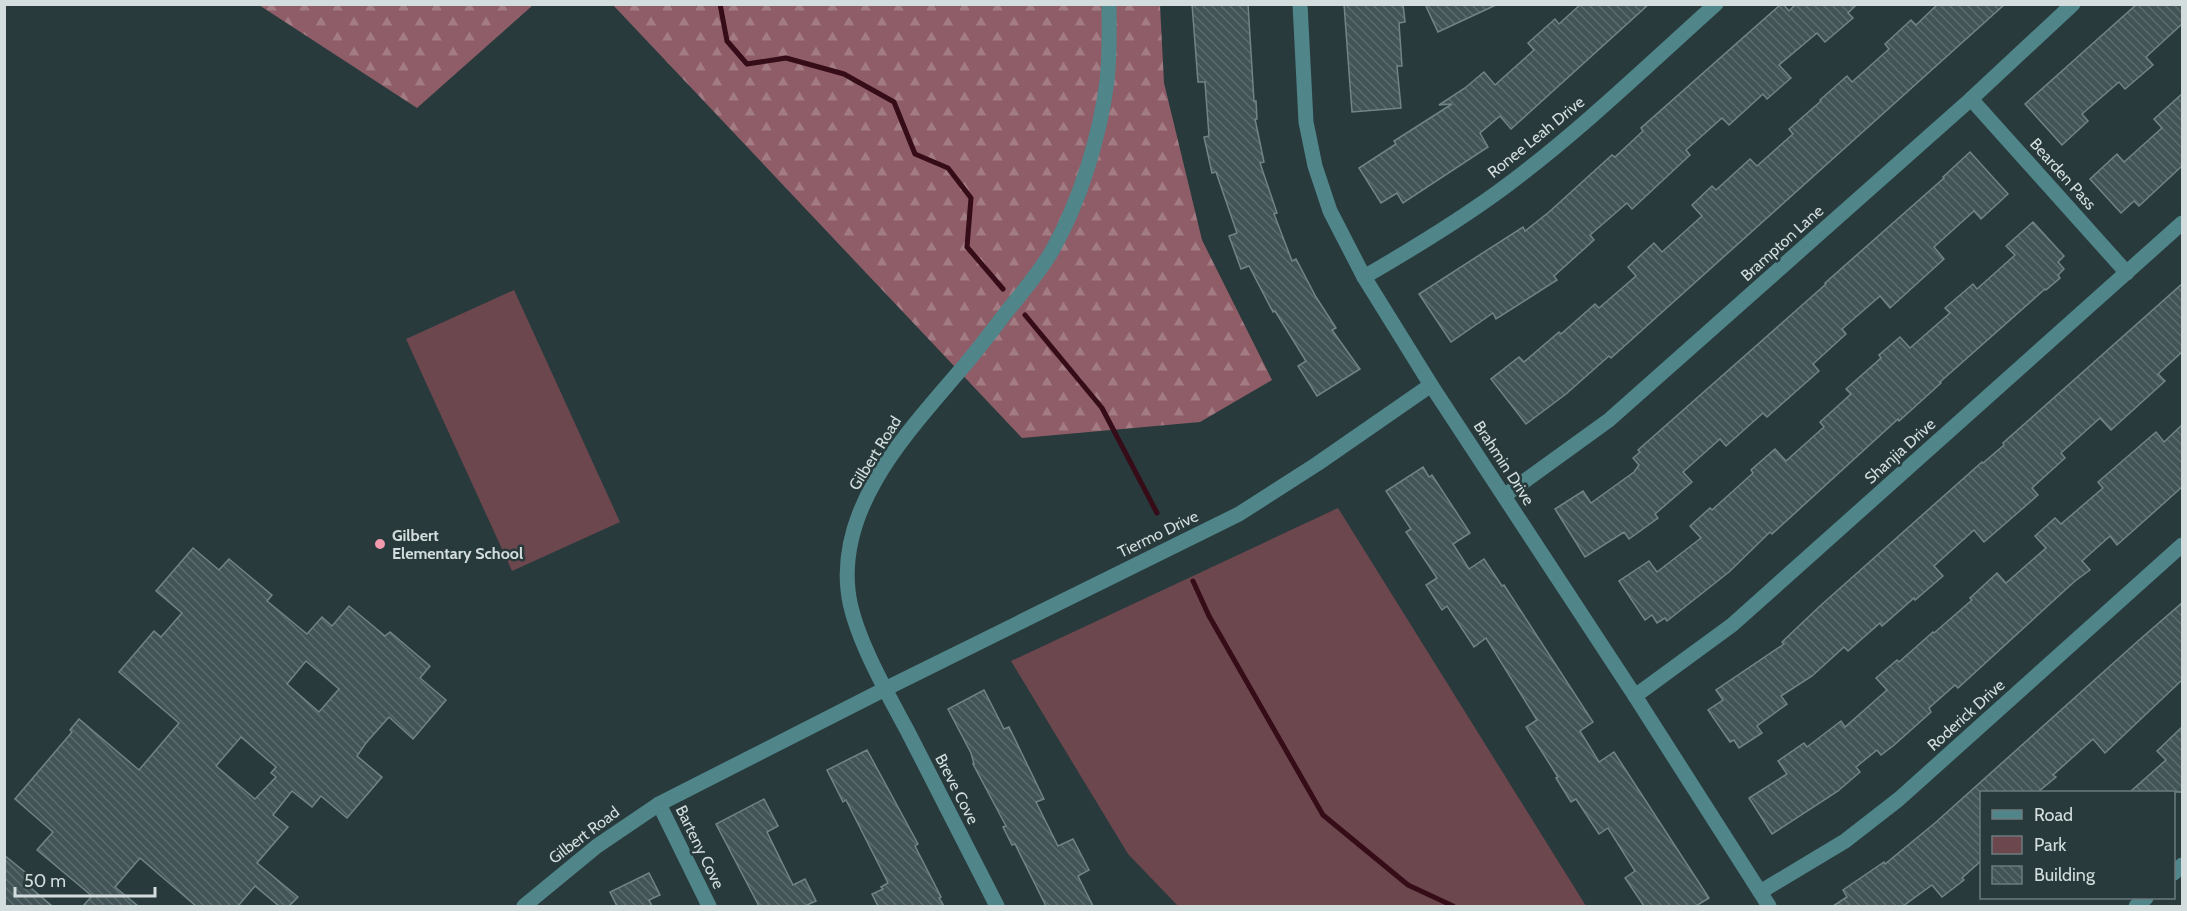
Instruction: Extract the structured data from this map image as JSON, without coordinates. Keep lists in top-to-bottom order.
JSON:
{
  "streets": {
    "street": [
      "Ronee Leah Drive",
      "Bearden Pass",
      "Brampton Lane",
      "Shanjia Drive",
      "Gilbert Road",
      "Brahmin Drive",
      "Tiermo Drive",
      "Roderick Drive",
      "Breve Cove",
      "Barteny Cove"
    ]
  },
  "crossings": [
    ["Ronee Leah Drive", "Brahmin Drive"],
    ["Bearden Pass", "Brampton Lane"],
    ["Bearden Pass", "Shanjia Drive"],
    ["Brampton Lane", "Brahmin Drive"],
    ["Shanjia Drive", "Brahmin Drive"],
    ["Gilbert Road", "Tiermo Drive"],
    ["Gilbert Road", "Breve Cove"],
    ["Gilbert Road", "Barteny Cove"],
    ["Brahmin Drive", "Tiermo Drive"],
    ["Brahmin Drive", "Roderick Drive"],
    ["Tiermo Drive", "Breve Cove"]
  ],
  "places": ["Gilbert Elementary School"],
  "legend": ["Road", "Park", "Building"],
  "scale_bar": "50 m"
}
